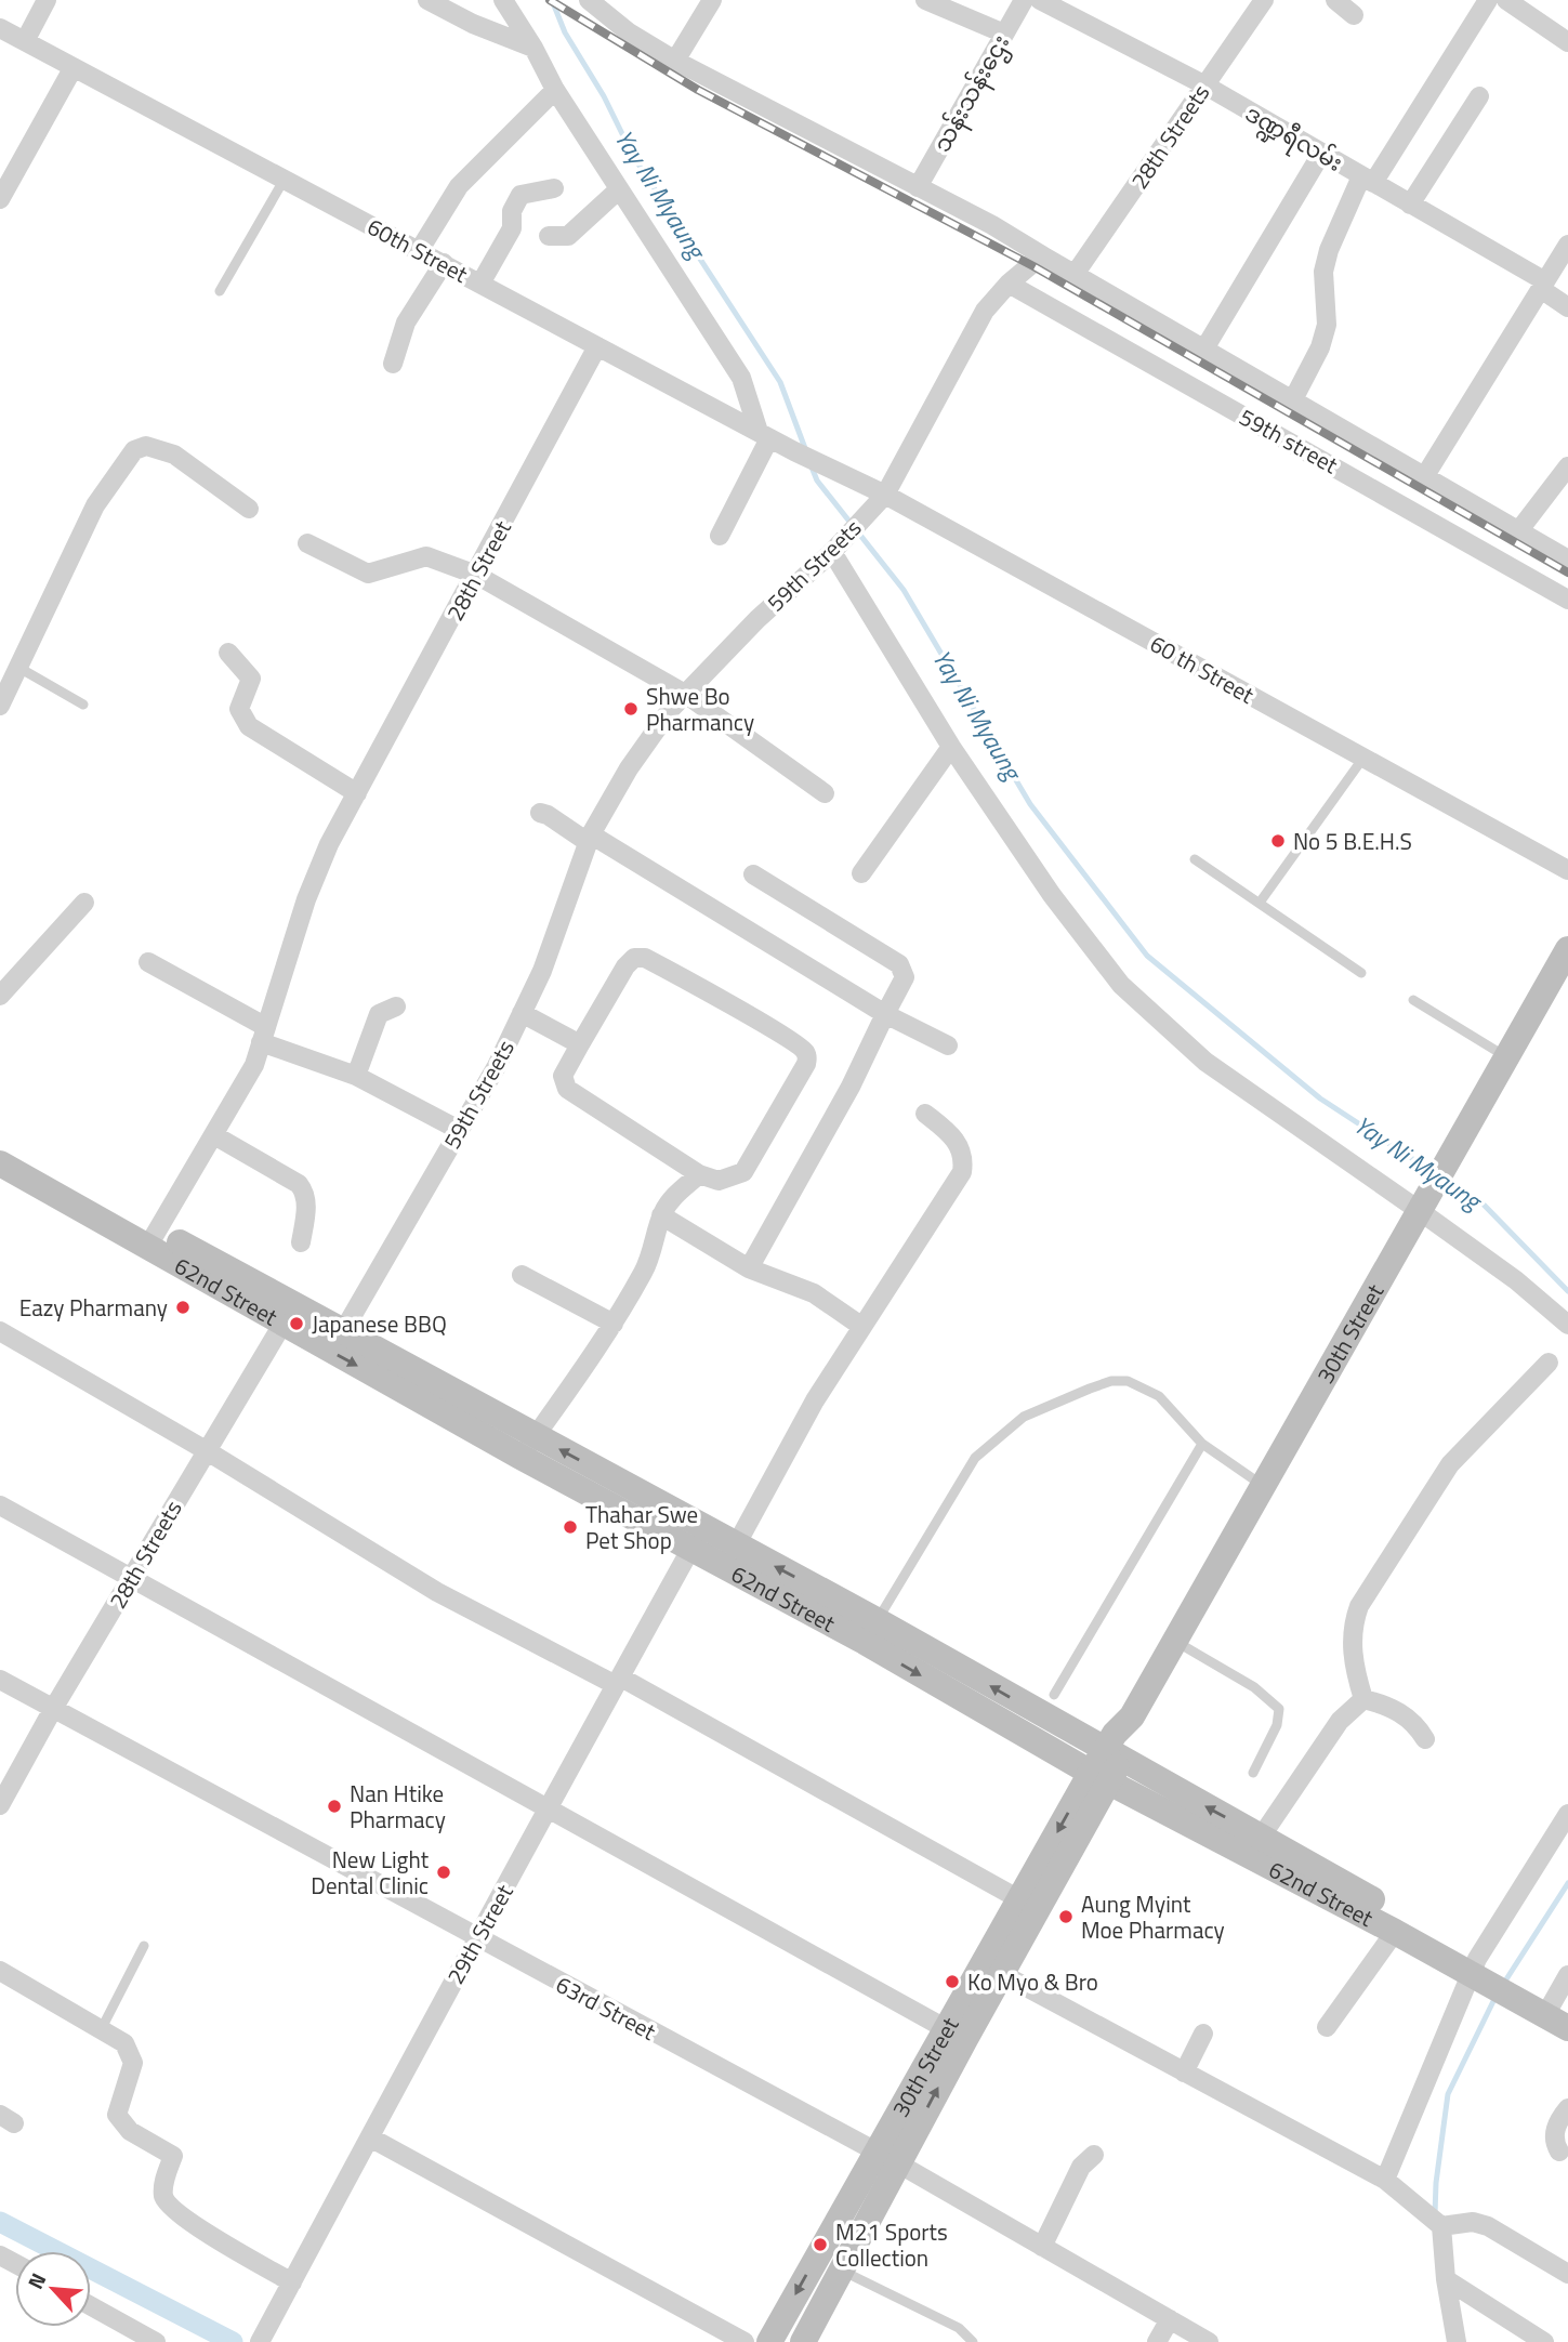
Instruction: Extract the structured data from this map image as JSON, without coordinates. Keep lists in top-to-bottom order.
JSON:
{
  "streets": {
    "main road": ["62nd Street", "30th Street"],
    "street": [
      "သန်းသန်းဌေး",
      "28th Streets",
      "ဒဏ္ဍရီလမ်း",
      "60th Street",
      "59th street",
      "59th Streets",
      "28th Street",
      "60 th Street",
      "29th Street",
      "63rd Street"
    ]
  },
  "crossings": [
    ["28th Streets", "ဒဏ္ဍရီလမ်း"],
    ["28th Streets", "62nd Street"],
    ["28th Streets", "63rd Street"],
    ["60th Street", "28th Street"],
    ["60th Street", "60 th Street"],
    ["59th street", "59th Streets"],
    ["59th Streets", "60 th Street"],
    ["59th Streets", "62nd Street"],
    ["28th Street", "62nd Street"],
    ["62nd Street", "30th Street"],
    ["62nd Street", "29th Street"],
    ["30th Street", "63rd Street"],
    ["29th Street", "63rd Street"]
  ],
  "water": ["Yay Ni Myaung"],
  "places": [
    "Shwe Bo Pharmancy",
    "No 5 B.E.H.S",
    "Eazy Pharmany",
    "Japanese BBQ",
    "Thahar Swe Pet Shop",
    "Nan Htike Pharmacy",
    "New Light Dental Clinic",
    "Aung Myint Moe Pharmacy",
    "Ko Myo & Bro",
    "M21 Sports Collection"
  ],
  "north": "top left"
}
